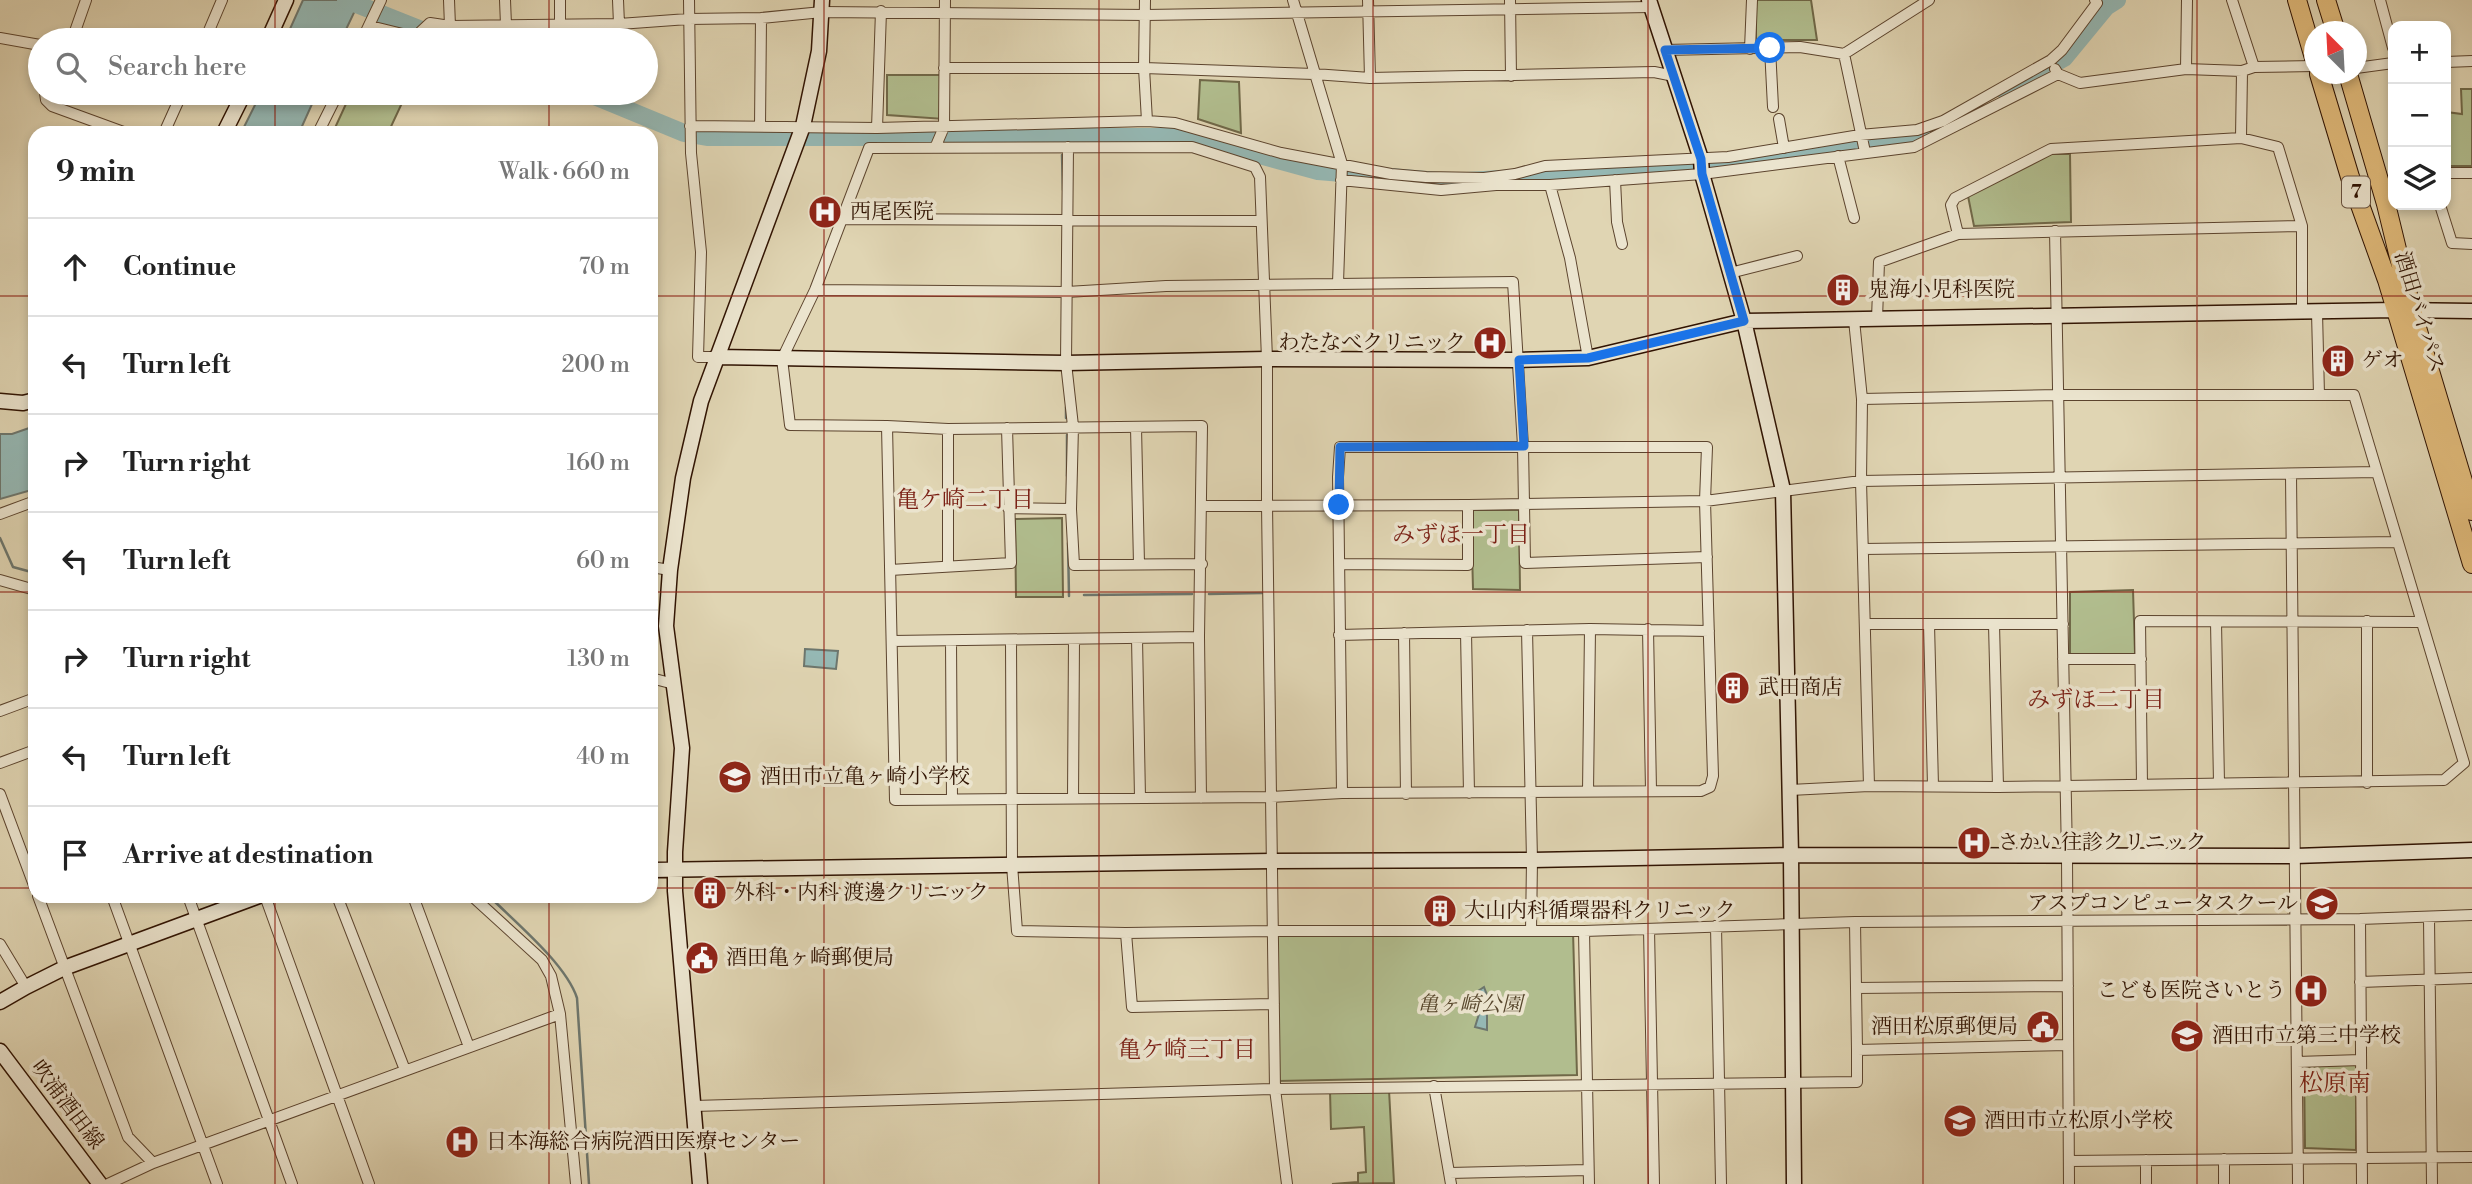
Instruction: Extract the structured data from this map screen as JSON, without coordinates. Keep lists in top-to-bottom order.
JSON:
{
  "streets": {
    "highway": ["7", "酒田バイパス"],
    "street": ["吹浦酒田線"]
  },
  "districts": [
    "亀ケ崎二丁目",
    "みずほ一丁目",
    "みずほ二丁目",
    "亀ケ崎三丁目",
    "松原南"
  ],
  "parks": ["亀ヶ崎公園"],
  "places": {
    "hospital": [
      "西尾医院",
      "わたなべクリニック",
      "さかい往診クリニック",
      "こども医院さいとう",
      "日本海総合病院酒田医療センター"
    ],
    "building": [
      "鬼海小児科医院",
      "ゲオ",
      "武田商店",
      "外科・内科 渡邊クリニック",
      "大山内科循環器科クリニック"
    ],
    "school or university": [
      "酒田市立亀ヶ崎小学校",
      "アスプコンピュータスクール",
      "酒田市立第三中学校",
      "酒田市立松原小学校"
    ],
    "public building": ["酒田亀ヶ崎郵便局", "酒田松原郵便局"]
  },
  "north": "top left",
  "page": {
    "map_buttons": ["+", "−"],
    "search": "Search here",
    "heading": ["9 min", "Walk · 660 m"],
    "list": [
      ["Continue", "70 m"],
      ["Turn left", "200 m"],
      ["Turn right", "160 m"],
      ["Turn left", "60 m"],
      ["Turn right", "130 m"],
      ["Turn left", "40 m"],
      "Arrive at destination"
    ]
  }
}
